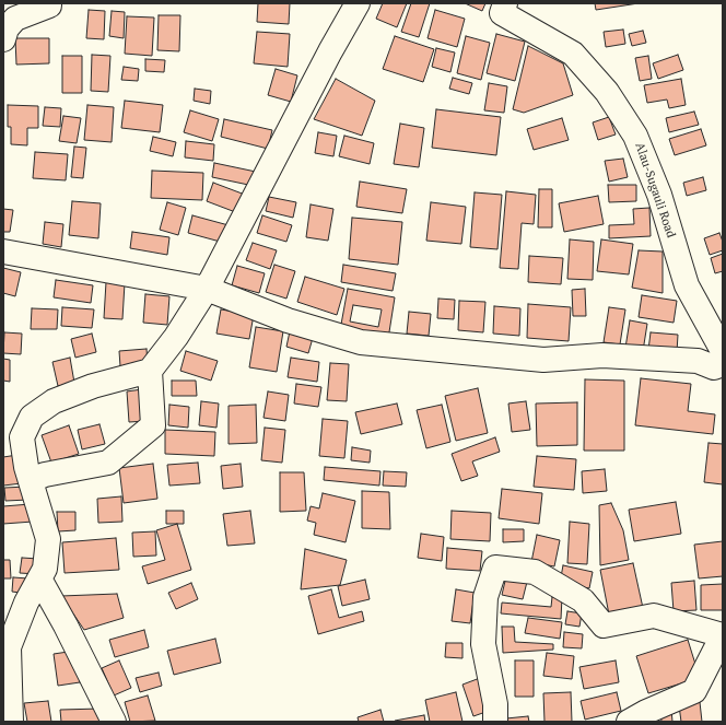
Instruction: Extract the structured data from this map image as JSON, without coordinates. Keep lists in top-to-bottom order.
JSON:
{
  "streets": {
    "street": ["Alau-Sugauli Road"]
  }
}
